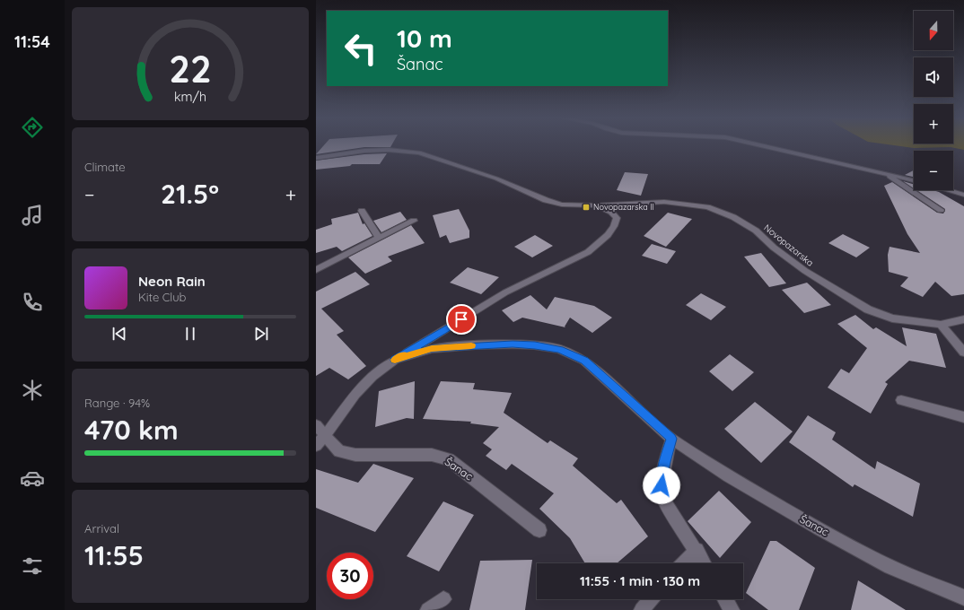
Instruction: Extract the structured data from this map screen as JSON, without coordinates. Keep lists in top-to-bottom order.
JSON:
{
  "streets": {
    "street": ["Novopazarska", "Šanac"]
  },
  "crossings": [
    ["Novopazarska", "Šanac"]
  ],
  "places": {
    "transit": ["Novopazarska II"]
  },
  "north": "bottom",
  "page": {
    "tabs": "11:54",
    "map_buttons": ["+", "−"],
    "turn": ["10 m", "Šanac"],
    "tile": [
      "Climate",
      ["Range · 94%", "470 km"],
      ["Arrival", "11:55"]
    ],
    "heat": ["−", "21.5°", "+"],
    "song": ["Neon Rain", "Kite Club"],
    "limit": "30",
    "trip": "11:55 · 1 min · 130 m",
    "gauge": ["22", "km/h"]
  }
}
